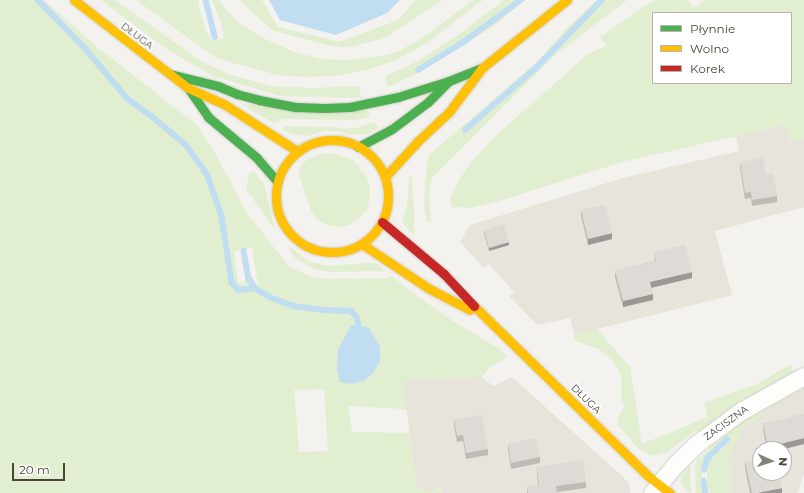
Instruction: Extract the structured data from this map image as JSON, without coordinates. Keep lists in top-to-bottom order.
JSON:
{
  "streets": {
    "main road": ["DŁUGA"],
    "street": ["ZACISZNA"]
  },
  "crossings": [
    ["DŁUGA", "ZACISZNA"]
  ],
  "legend": ["Płynnie", "Wolno", "Korek"],
  "scale_bar": "20 m",
  "north": "right"
}
